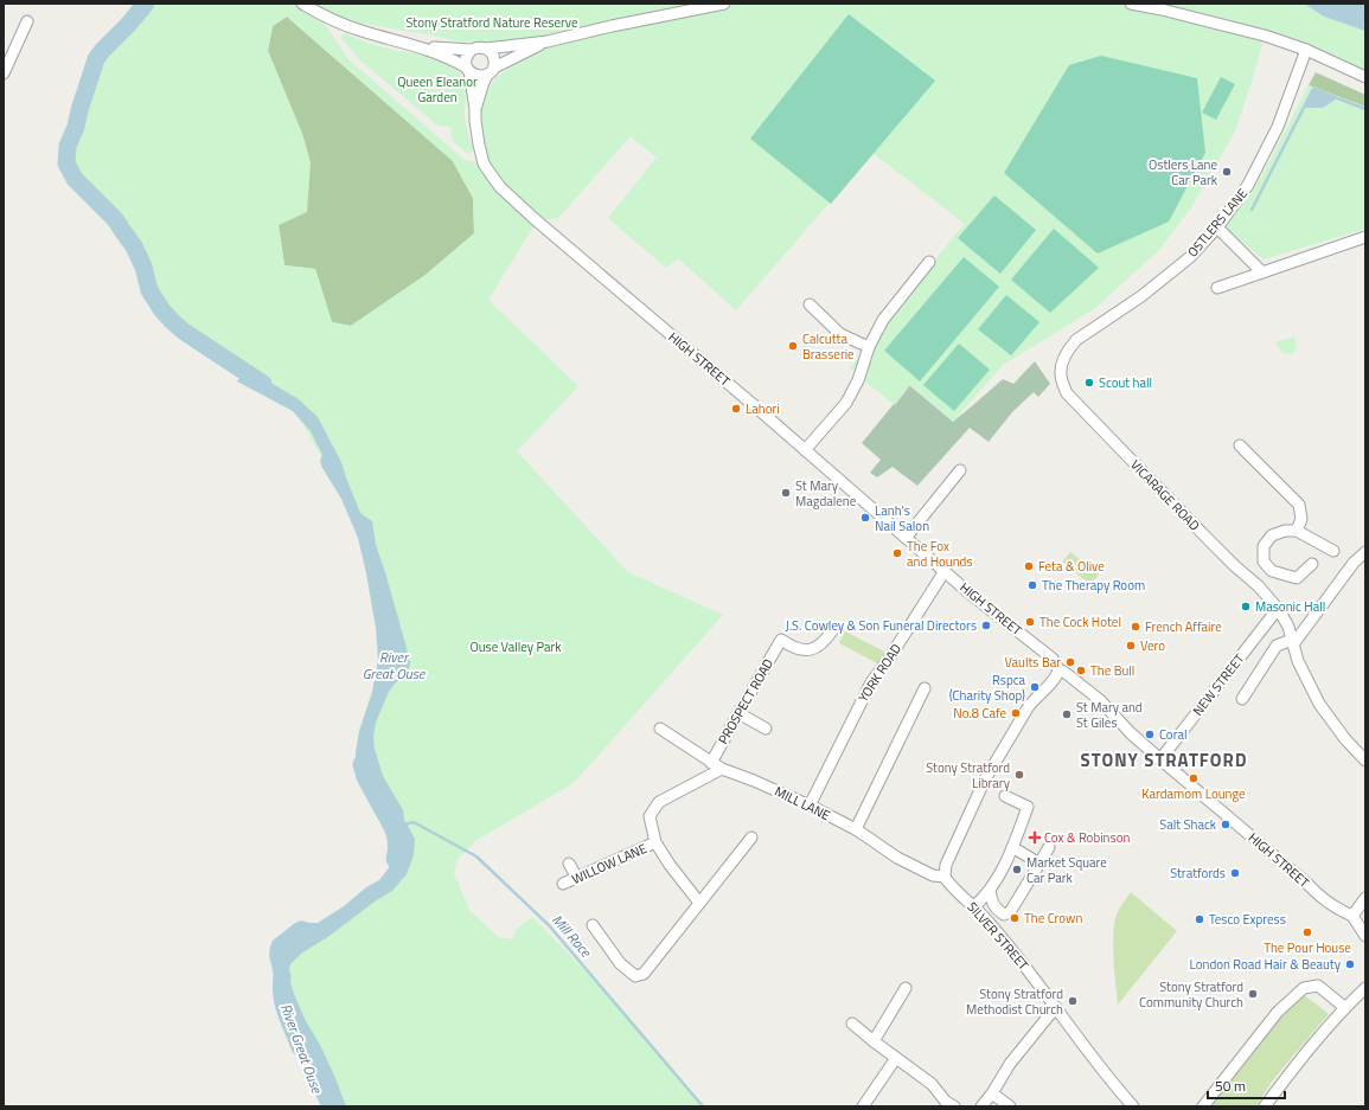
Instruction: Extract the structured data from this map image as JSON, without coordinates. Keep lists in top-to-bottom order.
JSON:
{
  "streets": {
    "street": [
      "OSTLERS LANE",
      "HIGH STREET",
      "VICARAGE ROAD",
      "YORK ROAD",
      "NEW STREET",
      "PROSPECT ROAD",
      "MILL LANE",
      "WILLOW LANE",
      "SILVER STREET"
    ]
  },
  "crossings": [
    ["OSTLERS LANE", "VICARAGE ROAD"],
    ["HIGH STREET", "YORK ROAD"],
    ["HIGH STREET", "NEW STREET"],
    ["VICARAGE ROAD", "NEW STREET"],
    ["YORK ROAD", "MILL LANE"],
    ["PROSPECT ROAD", "MILL LANE"],
    ["MILL LANE", "WILLOW LANE"],
    ["MILL LANE", "SILVER STREET"]
  ],
  "districts": ["STONY STRATFORD"],
  "water": ["River Great Ouse", "Mill Race"],
  "parks": ["Stony Stratford Nature Reserve", "Queen Eleanor Garden", "Ouse Valley Park"],
  "places": {
    "other": [
      "Ostlers Lane Car Park",
      "Calcutta Brasserie",
      "Scout hall",
      "Lahori",
      "St Mary Magdalene",
      "Lanh's Nail Salon",
      "The Fox and Hounds",
      "Feta & Olive",
      "The Therapy Room",
      "Masonic Hall",
      "The Cock Hotel",
      "J.S. Cowley & Son Funeral Directors",
      "French Affaire",
      "Vero",
      "Vaults Bar",
      "The Bull",
      "Rspca (Charity Shop)",
      "No.8 Cafe",
      "St Mary and St Giles",
      "Coral",
      "Stony Stratford Library",
      "Kardamom Lounge",
      "Salt Shack",
      "Market Square Car Park",
      "Stratfords",
      "The Crown",
      "Tesco Express",
      "The Pour House",
      "London Road Hair & Beauty",
      "Stony Stratford Community Church",
      "Stony Stratford Methodist Church"
    ],
    "health": ["Cox & Robinson"]
  },
  "scale_bar": "50 m"
}
